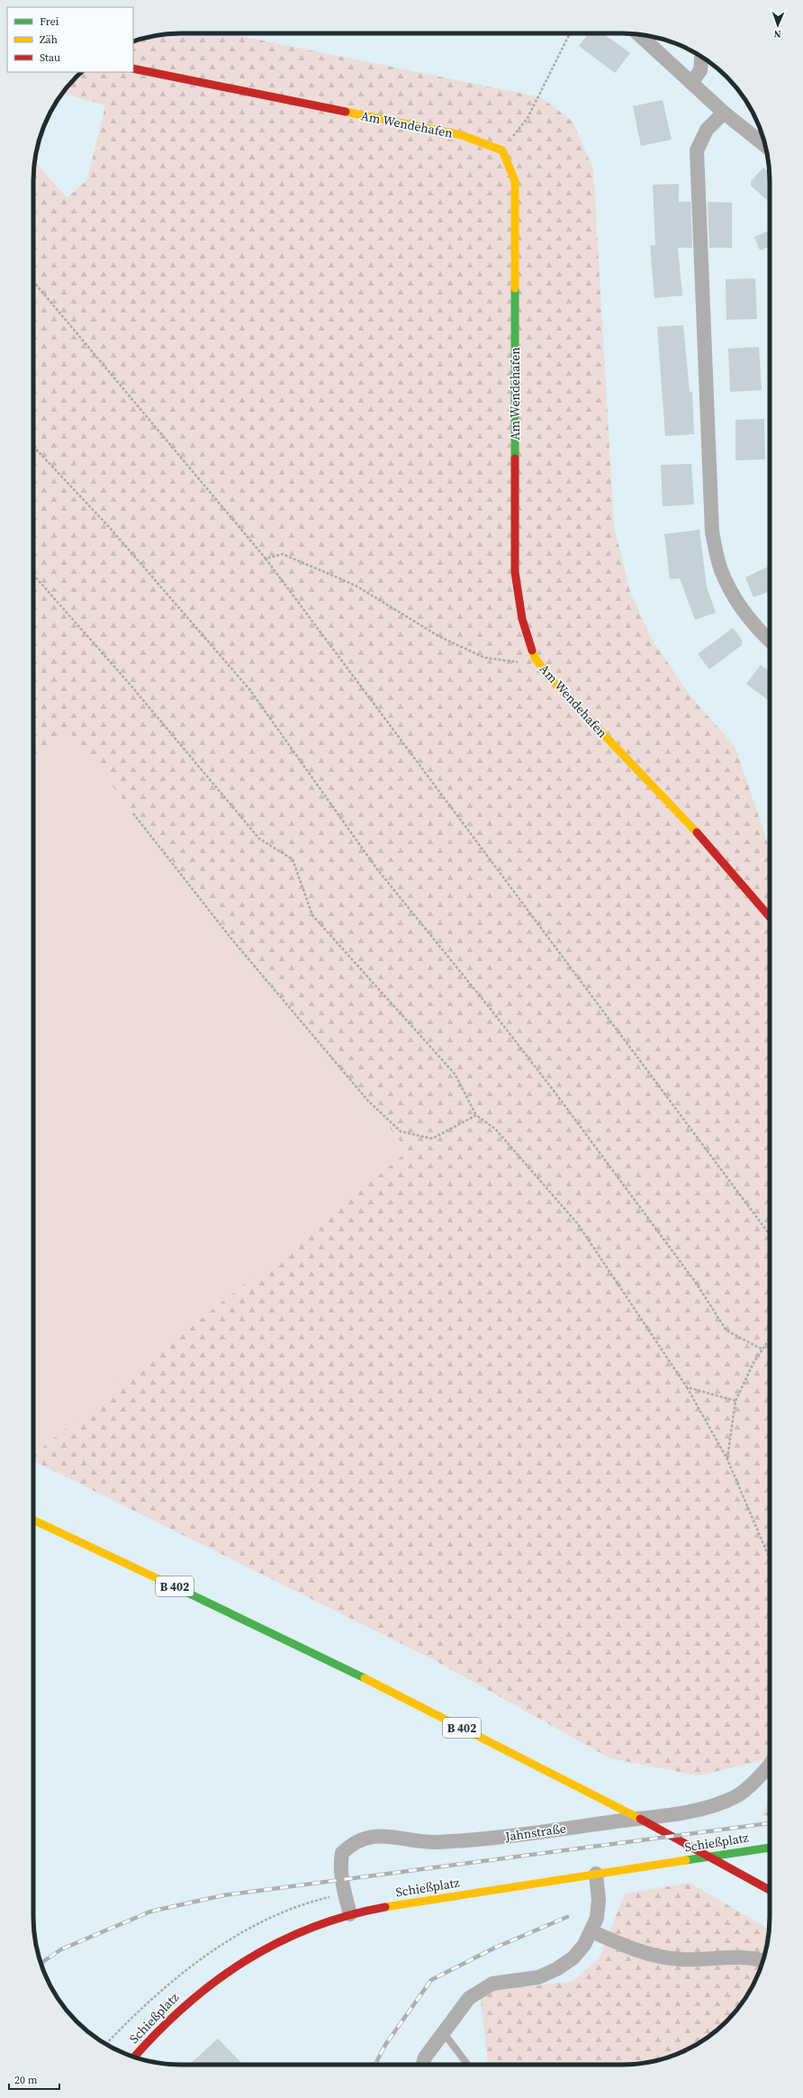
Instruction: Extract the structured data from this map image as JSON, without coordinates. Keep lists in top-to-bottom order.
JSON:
{
  "streets": {
    "street": [
      "Am Wendehafen",
      "B 402",
      "Jahnstraße",
      "Schießplatz"
    ]
  },
  "crossings": [
    ["Jahnstraße", "Schießplatz"]
  ],
  "legend": ["Frei", "Zäh", "Stau"],
  "scale_bar": "20 m",
  "north": "bottom"
}
